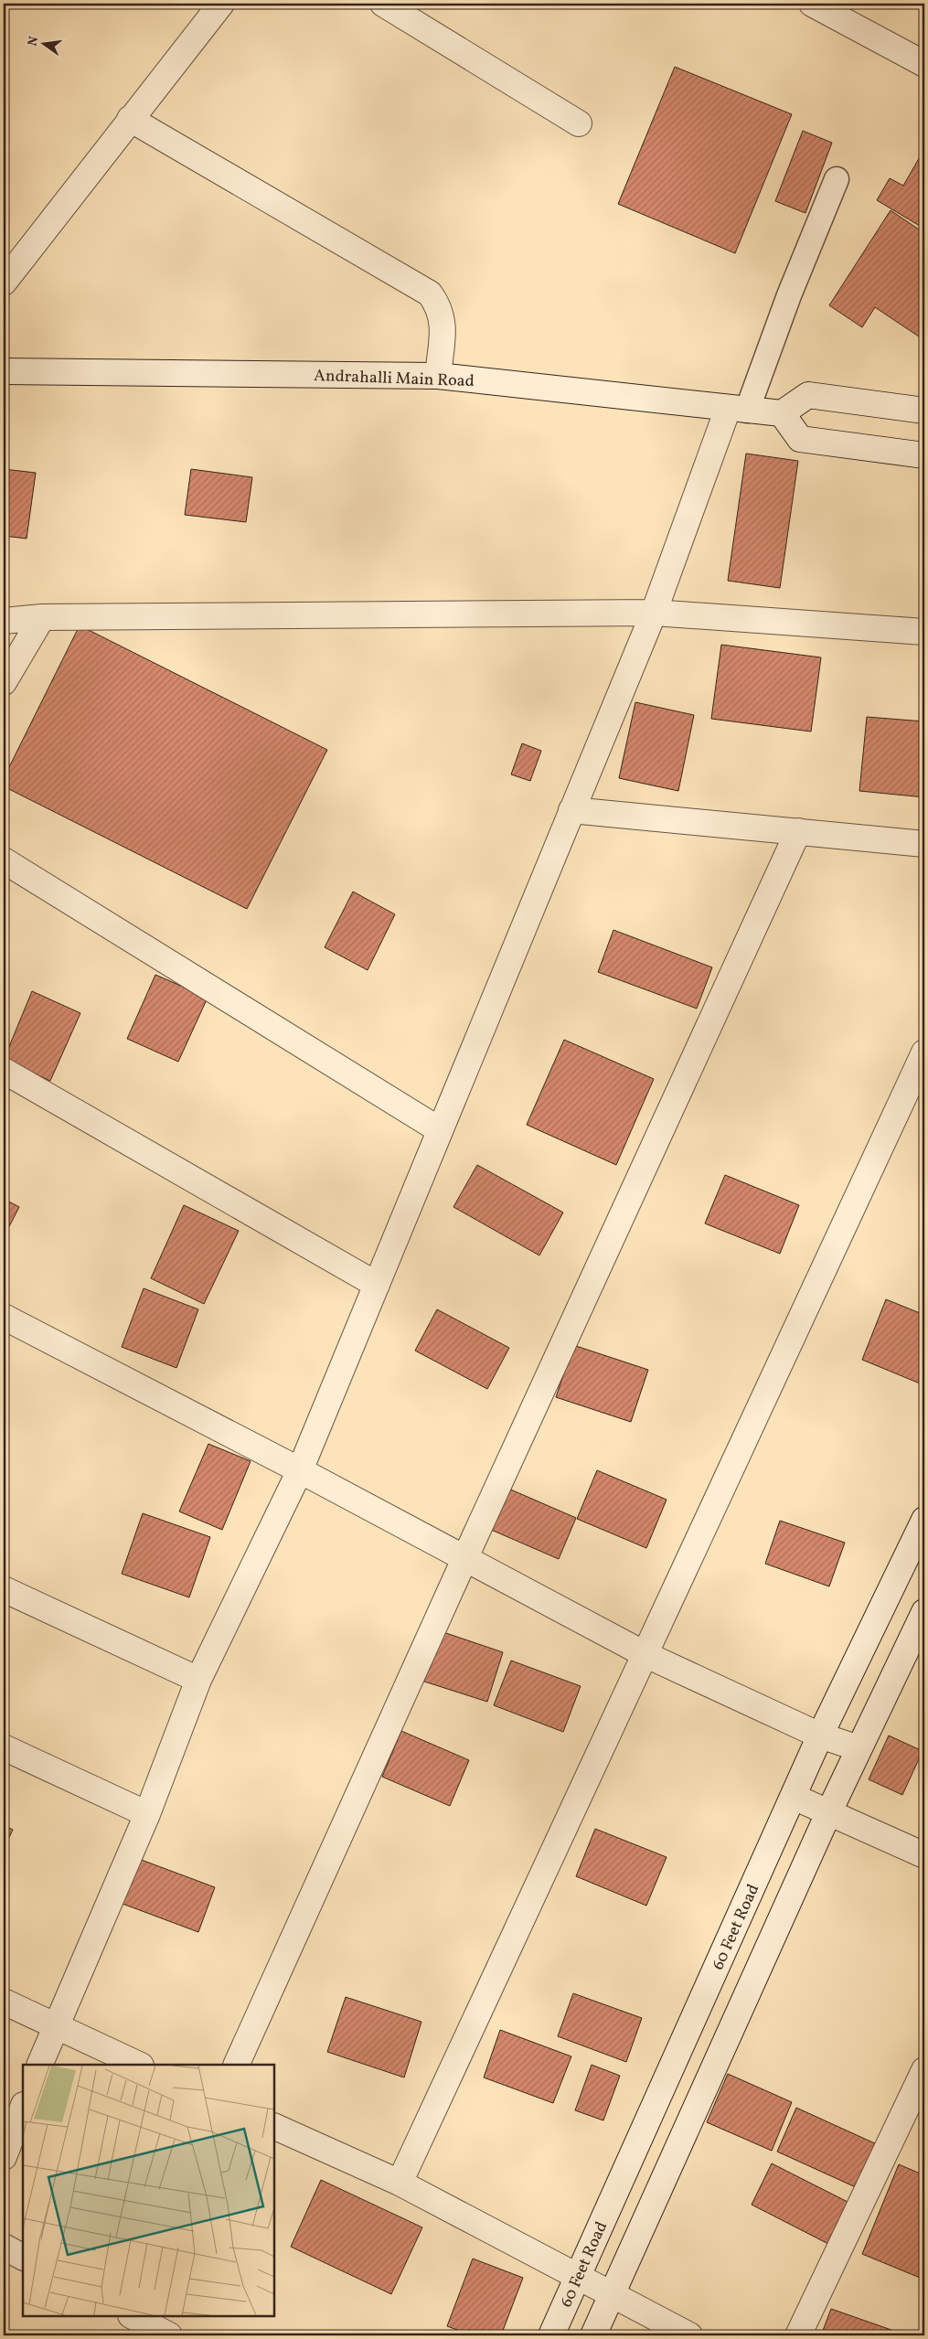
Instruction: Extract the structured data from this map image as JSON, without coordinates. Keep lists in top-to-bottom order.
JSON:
{
  "streets": {
    "street": ["Andrahalli Main Road", "60 Feet Road"]
  },
  "north": "left"
}
